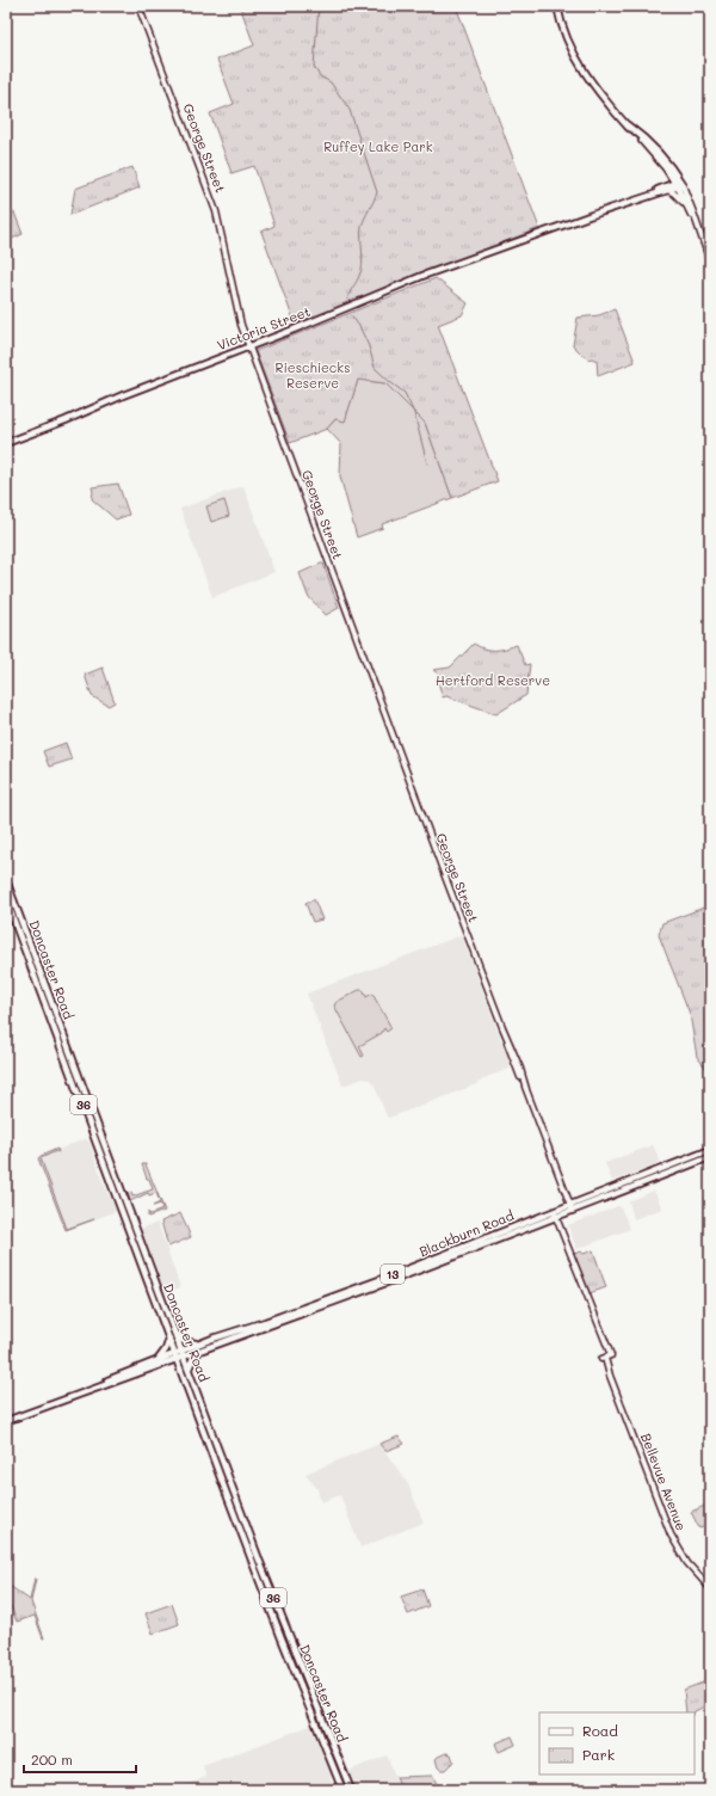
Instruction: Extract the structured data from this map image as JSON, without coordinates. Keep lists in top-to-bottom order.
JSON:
{
  "streets": {
    "main road": [
      "George Street",
      "Victoria Street",
      "Doncaster Road",
      "36",
      "Blackburn Road",
      "13",
      "Bellevue Avenue"
    ]
  },
  "crossings": [
    ["George Street", "Victoria Street"],
    ["George Street", "Blackburn Road"],
    ["Doncaster Road", "Blackburn Road"],
    ["Blackburn Road", "Bellevue Avenue"]
  ],
  "parks": ["Ruffey Lake Park", "Rieschiecks Reserve", "Hertford Reserve"],
  "legend": ["Road", "Park"],
  "scale_bar": "200 m"
}
